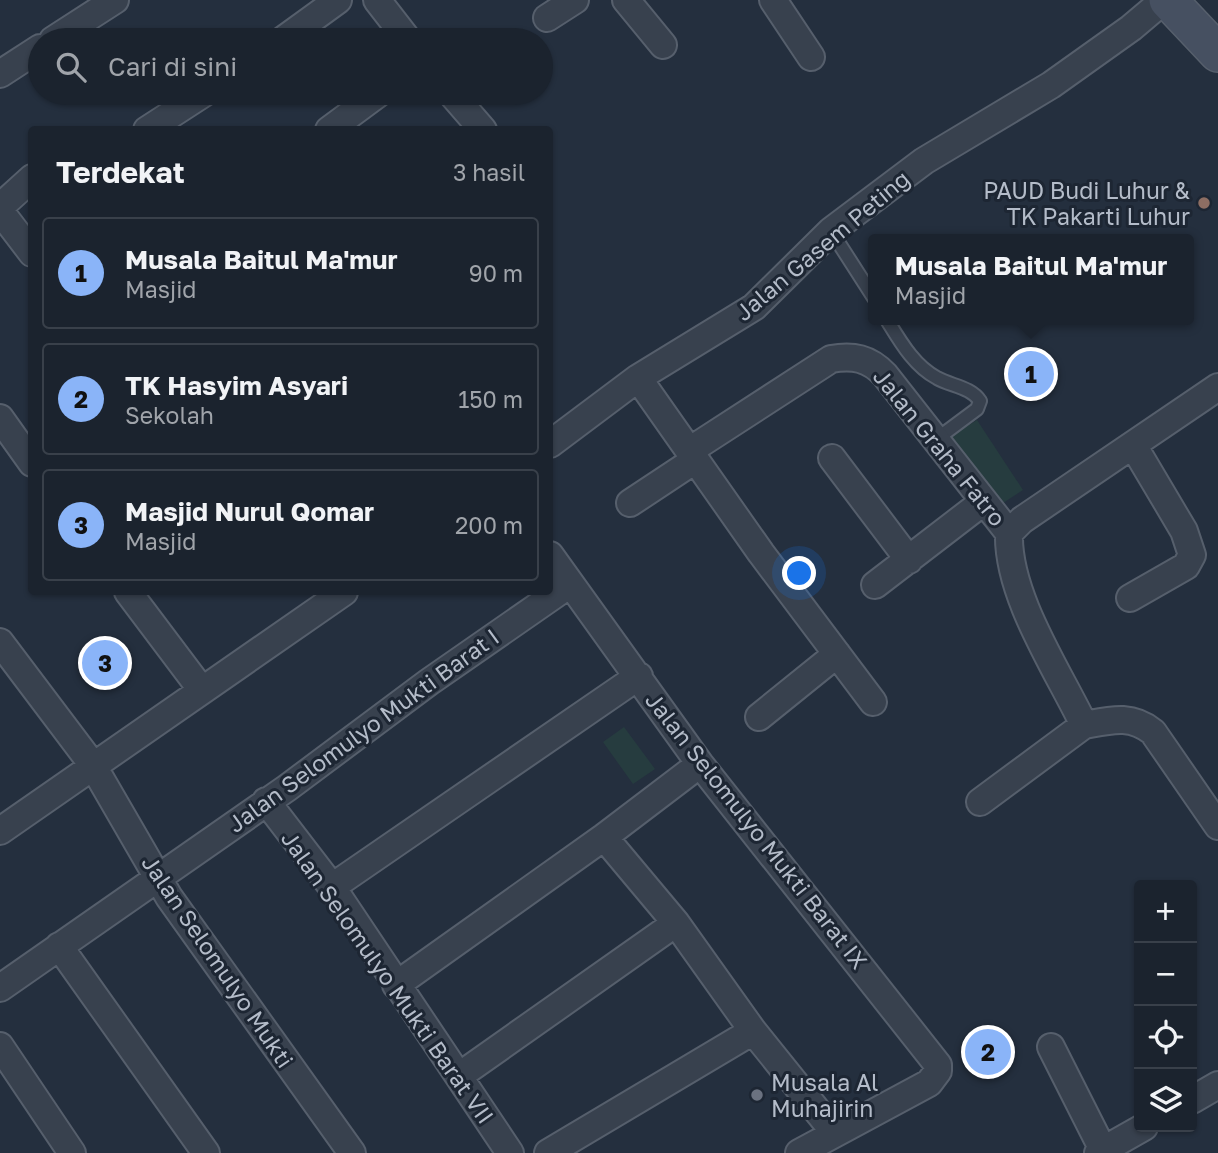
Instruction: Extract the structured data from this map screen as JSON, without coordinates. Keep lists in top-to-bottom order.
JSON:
{
  "streets": {
    "street": [
      "Jalan Gasem Peting",
      "Jalan Graha Fatro",
      "Jalan Selomulyo Mukti Barat I",
      "Jalan Selomulyo Mukti Barat IX",
      "Jalan Selomulyo Mukti",
      "Jalan Selomulyo Mukti Barat VII"
    ]
  },
  "crossings": [
    ["Jalan Selomulyo Mukti Barat I", "Jalan Selomulyo Mukti Barat IX"],
    ["Jalan Selomulyo Mukti Barat I", "Jalan Selomulyo Mukti"],
    ["Jalan Selomulyo Mukti Barat I", "Jalan Selomulyo Mukti Barat VII"]
  ],
  "places": ["PAUD Budi Luhur & TK Pakarti Luhur", "Musala Al Muhajirin"],
  "page": {
    "search": "Cari di sini",
    "heading": ["Terdekat", "3 hasil"],
    "list": [
      {
        "mark": "1",
        "name": "Musala Baitul Ma'mur",
        "note": "Masjid",
        "value": "90 m"
      },
      {
        "mark": "2",
        "name": "TK Hasyim Asyari",
        "note": "Sekolah",
        "value": "150 m"
      },
      {
        "mark": "3",
        "name": "Masjid Nurul Qomar",
        "note": "Masjid",
        "value": "200 m"
      }
    ],
    "popup": ["Musala Baitul Ma'mur", "Masjid"],
    "pins": ["1", "3", "2"],
    "map_buttons": ["+", "−"]
  }
}
